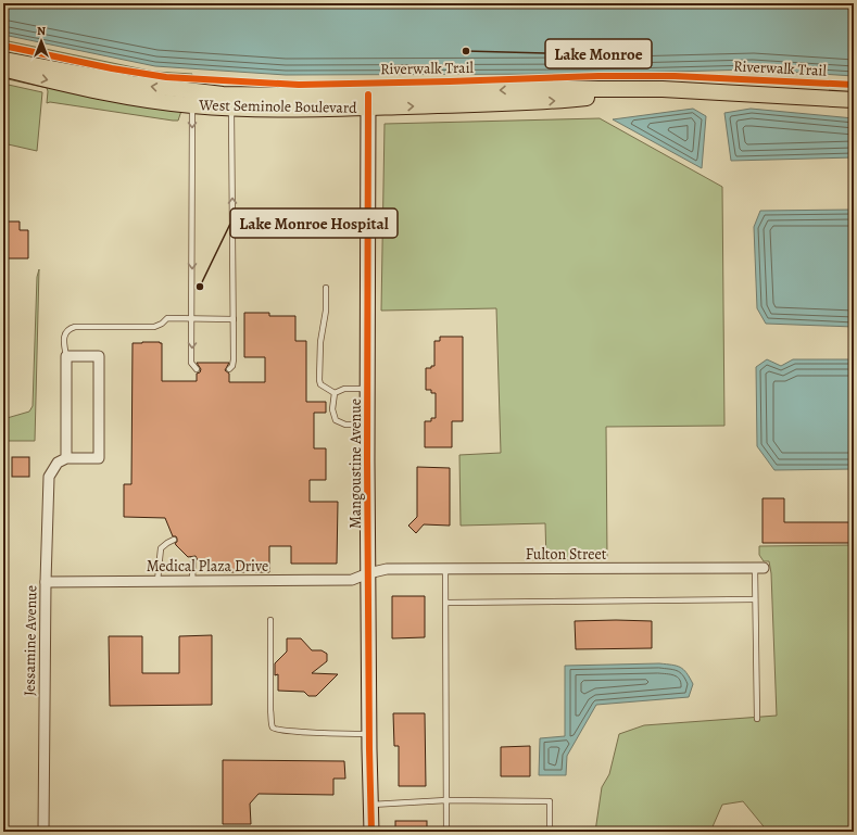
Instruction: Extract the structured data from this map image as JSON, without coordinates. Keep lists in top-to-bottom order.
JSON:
{
  "streets": {
    "main road": ["West Seminole Boulevard"],
    "street": [
      "Mangoustine Avenue",
      "Fulton Street",
      "Medical Plaza Drive",
      "Jessamine Avenue"
    ],
    "cycle path": ["Riverwalk Trail"]
  },
  "crossings": [
    ["West Seminole Boulevard", "Mangoustine Avenue"],
    ["Mangoustine Avenue", "Fulton Street"],
    ["Mangoustine Avenue", "Medical Plaza Drive"],
    ["Fulton Street", "Medical Plaza Drive"],
    ["Medical Plaza Drive", "Jessamine Avenue"]
  ],
  "places": ["Lake Monroe", "Lake Monroe Hospital"],
  "north": "top"
}
